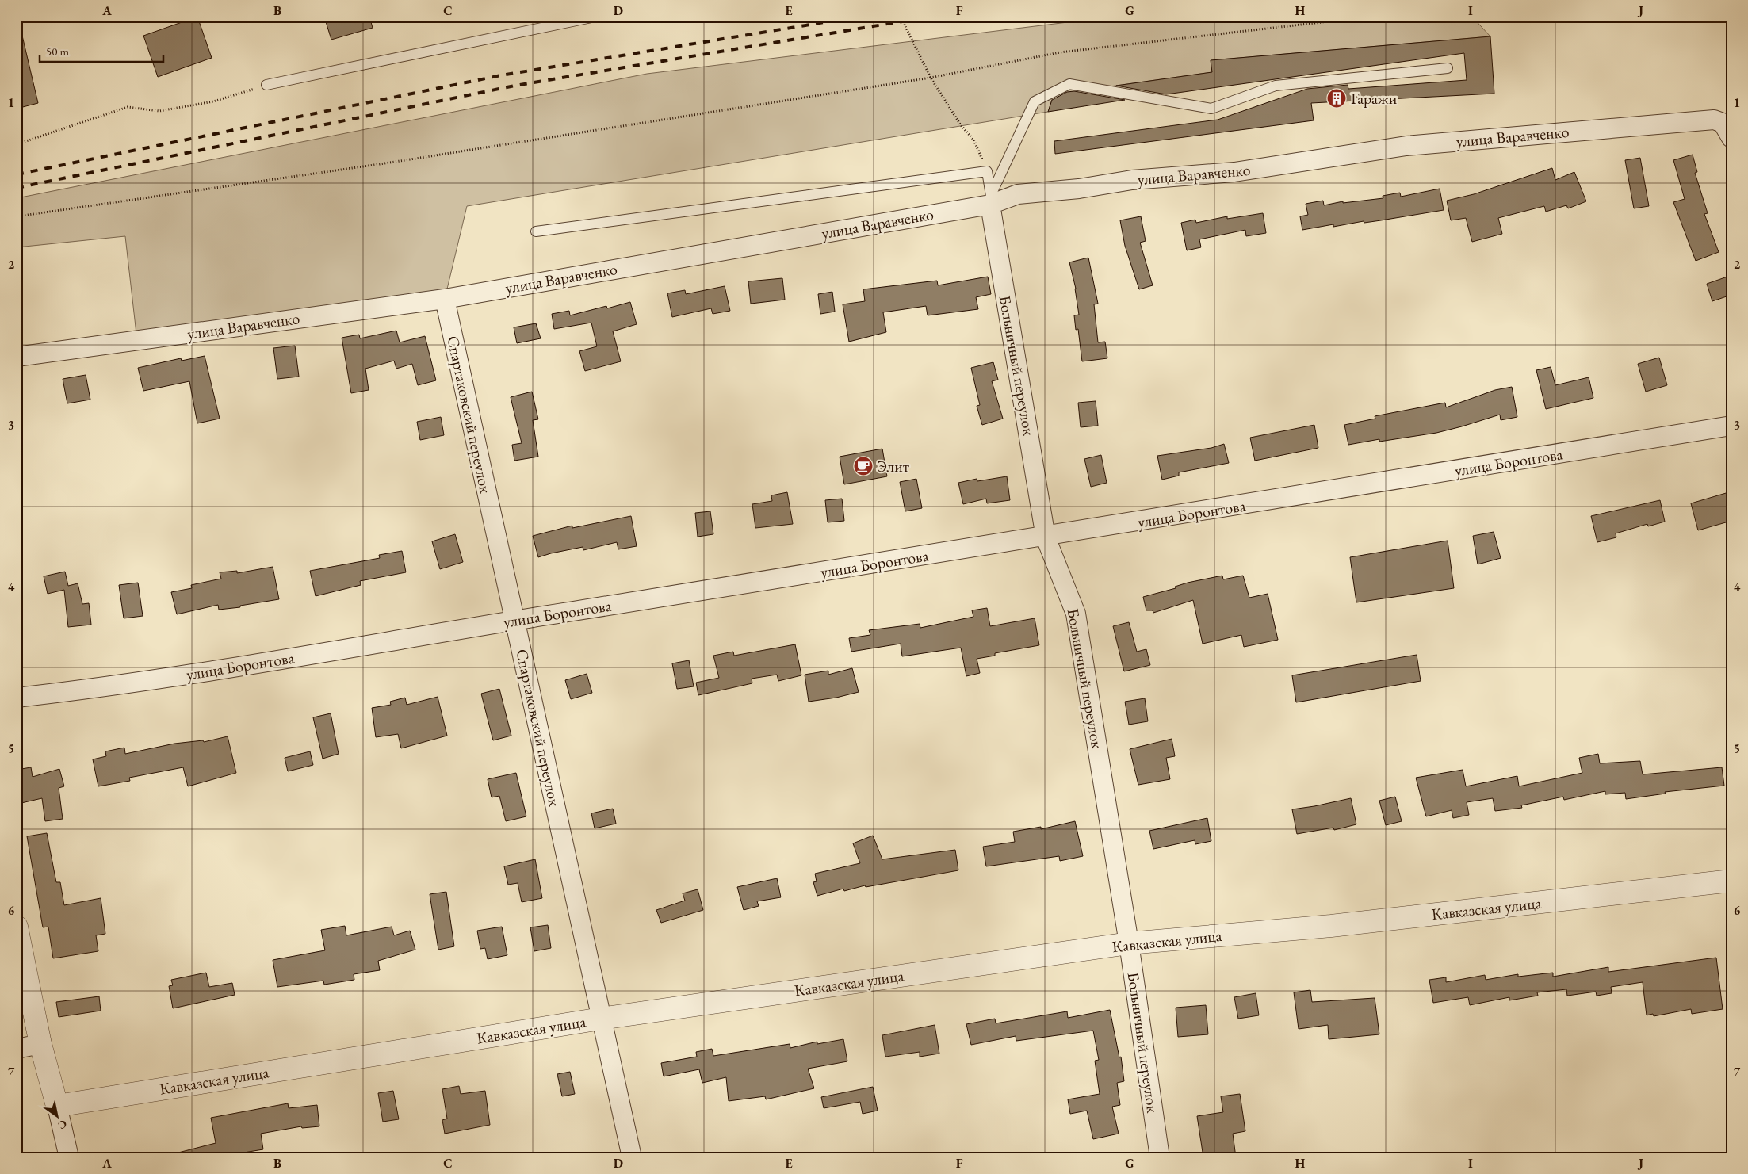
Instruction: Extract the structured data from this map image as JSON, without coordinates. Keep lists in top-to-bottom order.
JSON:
{
  "streets": {
    "street": [
      "улица Варавченко",
      "Больничный переулок",
      "Спартаковский переулок",
      "улица Боронтова",
      "Кавказская улица"
    ]
  },
  "crossings": [
    ["улица Варавченко", "Больничный переулок"],
    ["улица Варавченко", "Спартаковский переулок"],
    ["Больничный переулок", "улица Боронтова"],
    ["Больничный переулок", "Кавказская улица"],
    ["Спартаковский переулок", "улица Боронтова"],
    ["Спартаковский переулок", "Кавказская улица"]
  ],
  "places": {
    "building": ["Гаражи"],
    "cafe": ["Элит"]
  },
  "scale_bar": "50 m",
  "north": "bottom right",
  "grid": {
    "columns": [
      "A",
      "B",
      "C",
      "D",
      "E",
      "F",
      "G",
      "H",
      "I",
      "J"
    ],
    "rows": [
      "1",
      "2",
      "3",
      "4",
      "5",
      "6",
      "7"
    ]
  }
}
